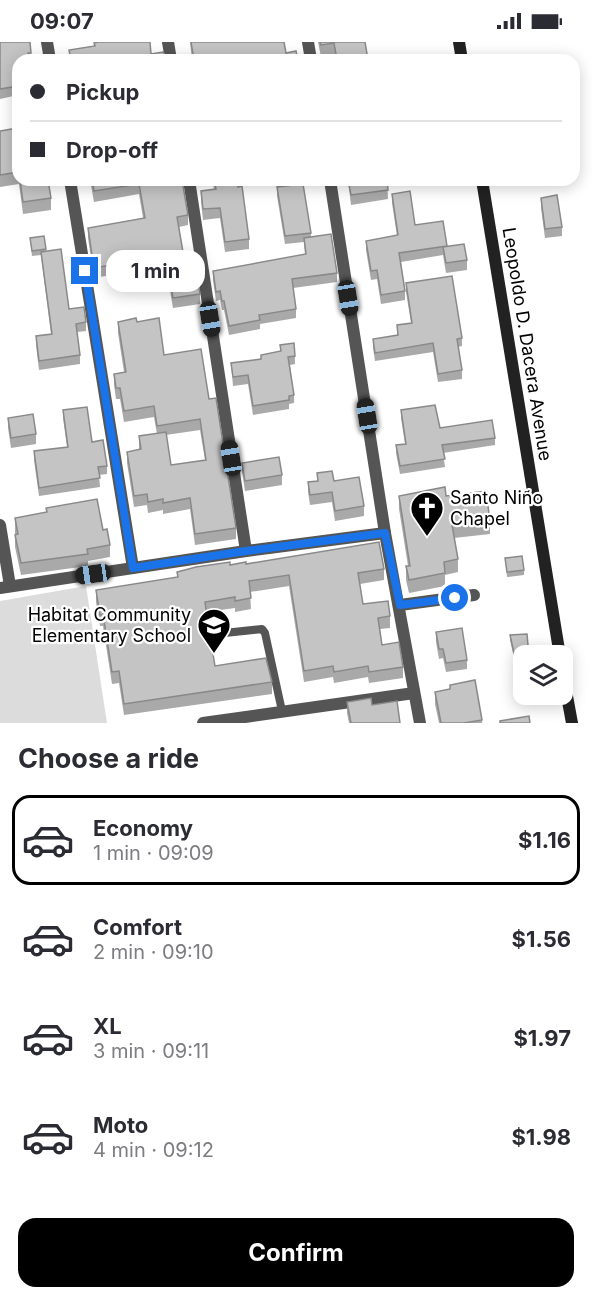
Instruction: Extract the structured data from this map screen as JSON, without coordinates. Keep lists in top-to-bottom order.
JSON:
{
  "streets": {
    "main road": ["Leopoldo D. Dacera Avenue"]
  },
  "places": {
    "church": ["Santo Niño Chapel"],
    "school or university": ["Habitat Community Elementary School"]
  },
  "page": {
    "status": "09:07",
    "banner": ["Pickup", "Drop-off"],
    "bubble": "1 min",
    "heading": "Choose a ride",
    "list": [
      {
        "name": "Economy",
        "note": "1 min · 09:09",
        "value": "$1.16"
      },
      {
        "name": "Comfort",
        "note": "2 min · 09:10",
        "value": "$1.56"
      },
      {
        "name": "XL",
        "note": "3 min · 09:11",
        "value": "$1.97"
      },
      {
        "name": "Moto",
        "note": "4 min · 09:12",
        "value": "$1.98"
      }
    ],
    "buttons": "Confirm"
  }
}
